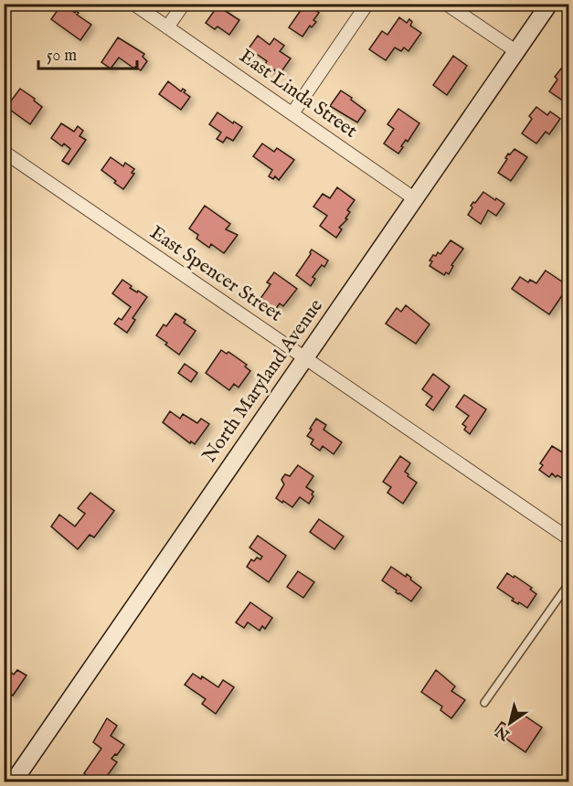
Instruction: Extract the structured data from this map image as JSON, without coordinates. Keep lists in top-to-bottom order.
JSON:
{
  "streets": {
    "street": ["East Linda Street", "East Spencer Street", "North Maryland Avenue"]
  },
  "crossings": [
    ["East Linda Street", "North Maryland Avenue"],
    ["East Spencer Street", "North Maryland Avenue"]
  ],
  "scale_bar": "50 m",
  "north": "bottom left"
}
